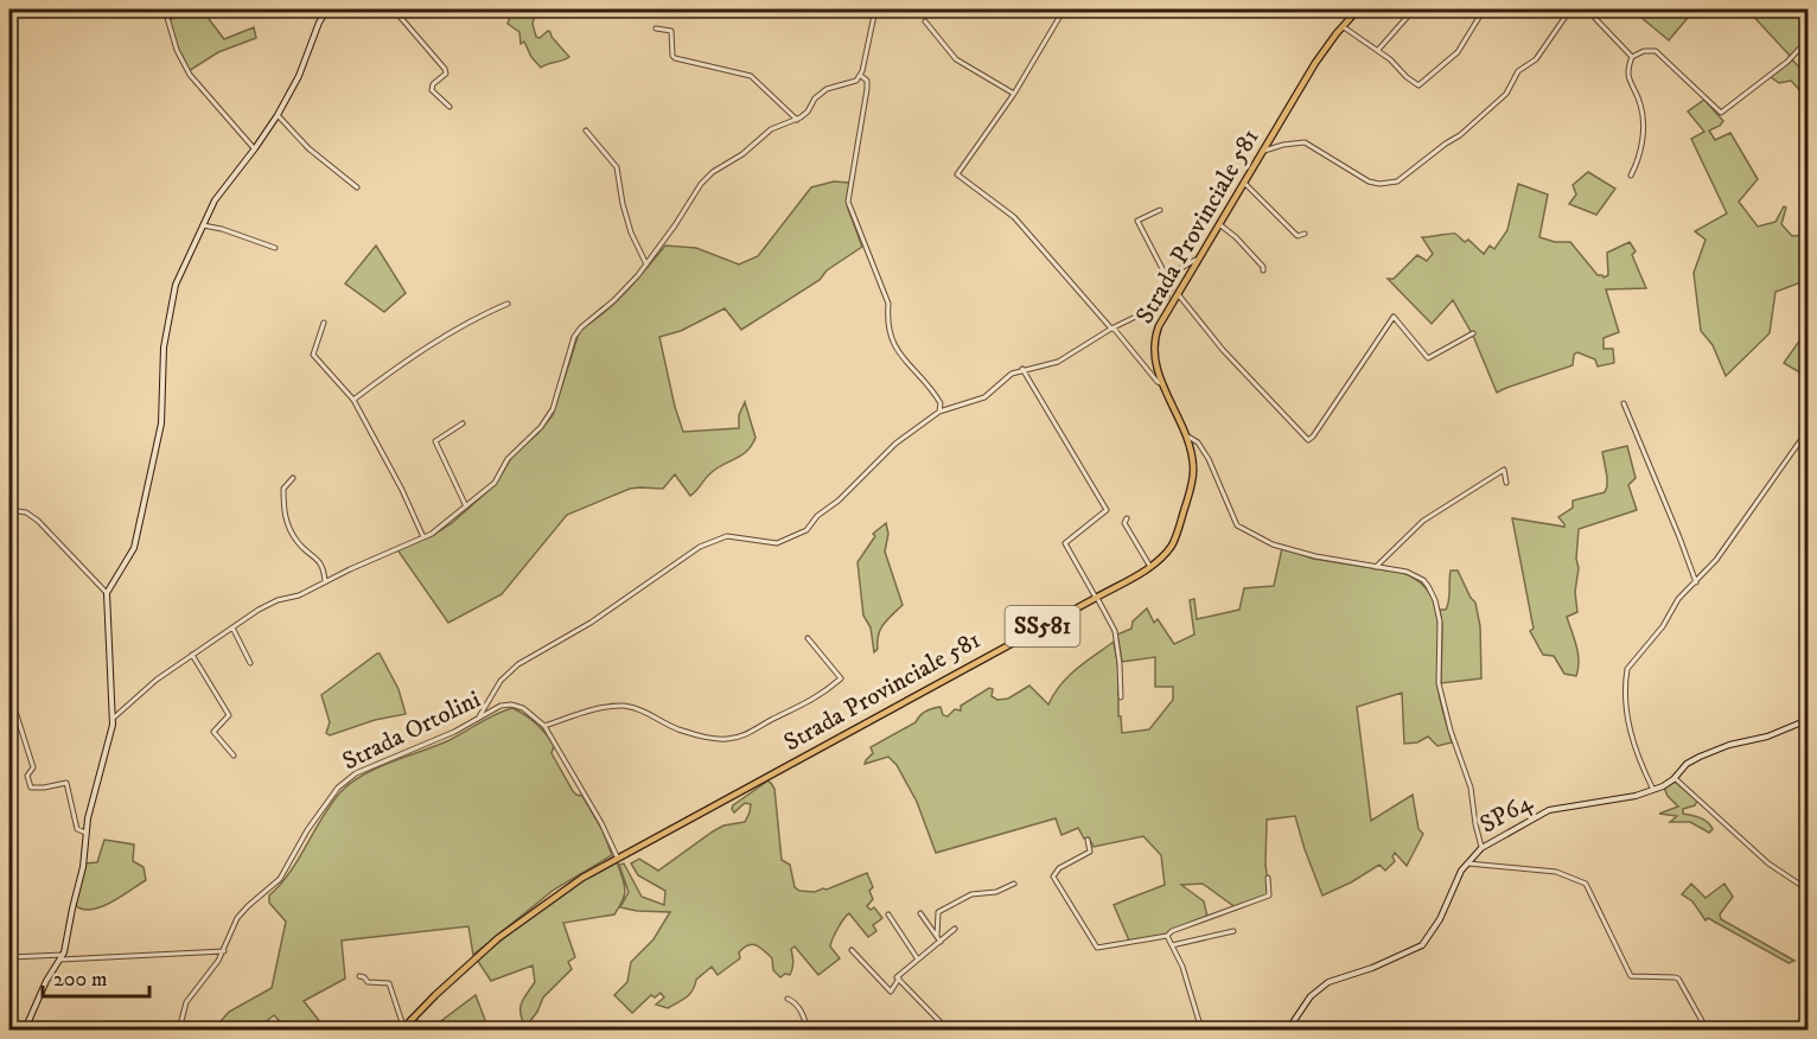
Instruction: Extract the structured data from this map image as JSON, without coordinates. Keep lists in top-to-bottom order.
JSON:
{
  "streets": {
    "main road": ["Strada Provinciale 581", "SS581", "SP64"],
    "street": ["Strada Ortolini"]
  },
  "crossings": [
    ["Strada Provinciale 581", "Strada Ortolini"]
  ],
  "scale_bar": "200 m"
}
